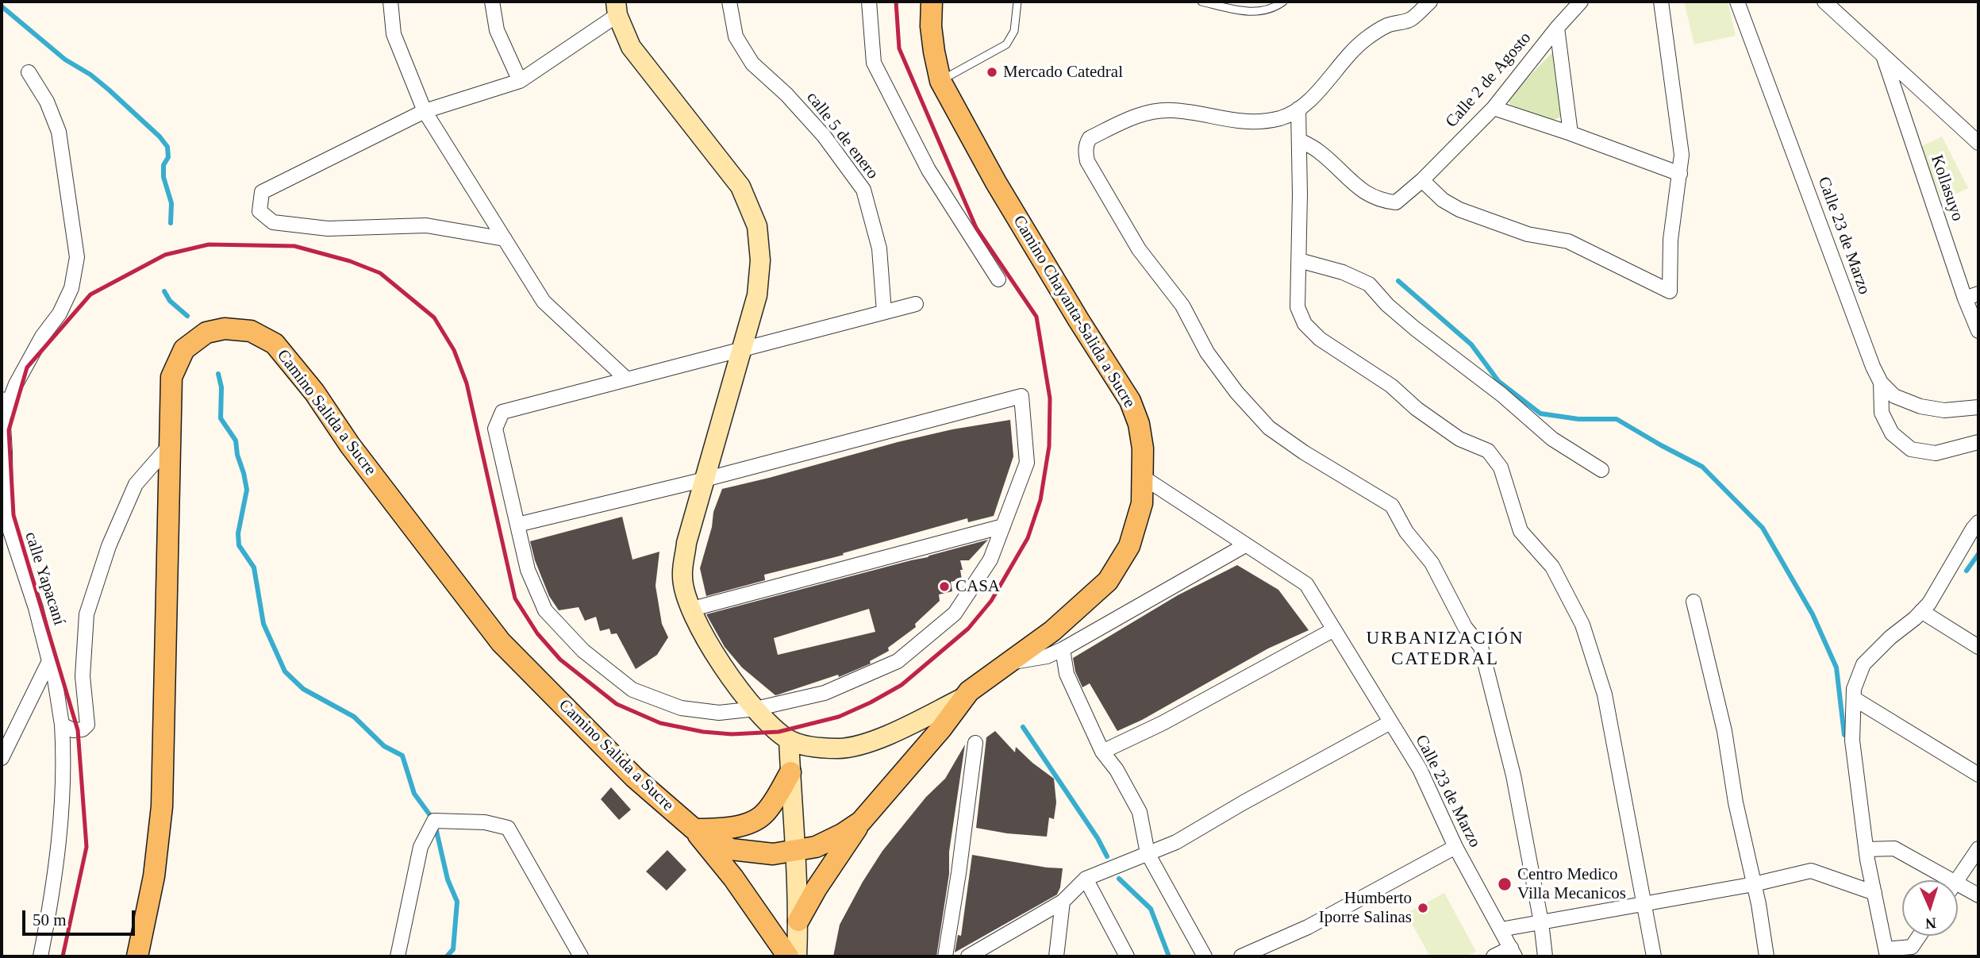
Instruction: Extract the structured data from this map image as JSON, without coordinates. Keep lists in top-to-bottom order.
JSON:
{
  "streets": {
    "main road": ["Camino Chayanta-Salida a Sucre", "Camino Salida a Sucre"],
    "street": [
      "Calle 2 de Agosto",
      "calle 5 de enero",
      "Kollasuyo",
      "Calle 23 de Marzo",
      "calle Yapacaní"
    ]
  },
  "crossings": [
    ["Calle 23 de Marzo", "Camino Chayanta-Salida a Sucre"],
    ["Camino Chayanta-Salida a Sucre", "Camino Salida a Sucre"]
  ],
  "districts": ["URBANIZACIÓN CATEDRAL"],
  "places": [
    "Mercado Catedral",
    "CASA",
    "Centro Medico Villa Mecanicos",
    "Humberto Iporre Salinas"
  ],
  "scale_bar": "50 m",
  "north": "bottom"
}
